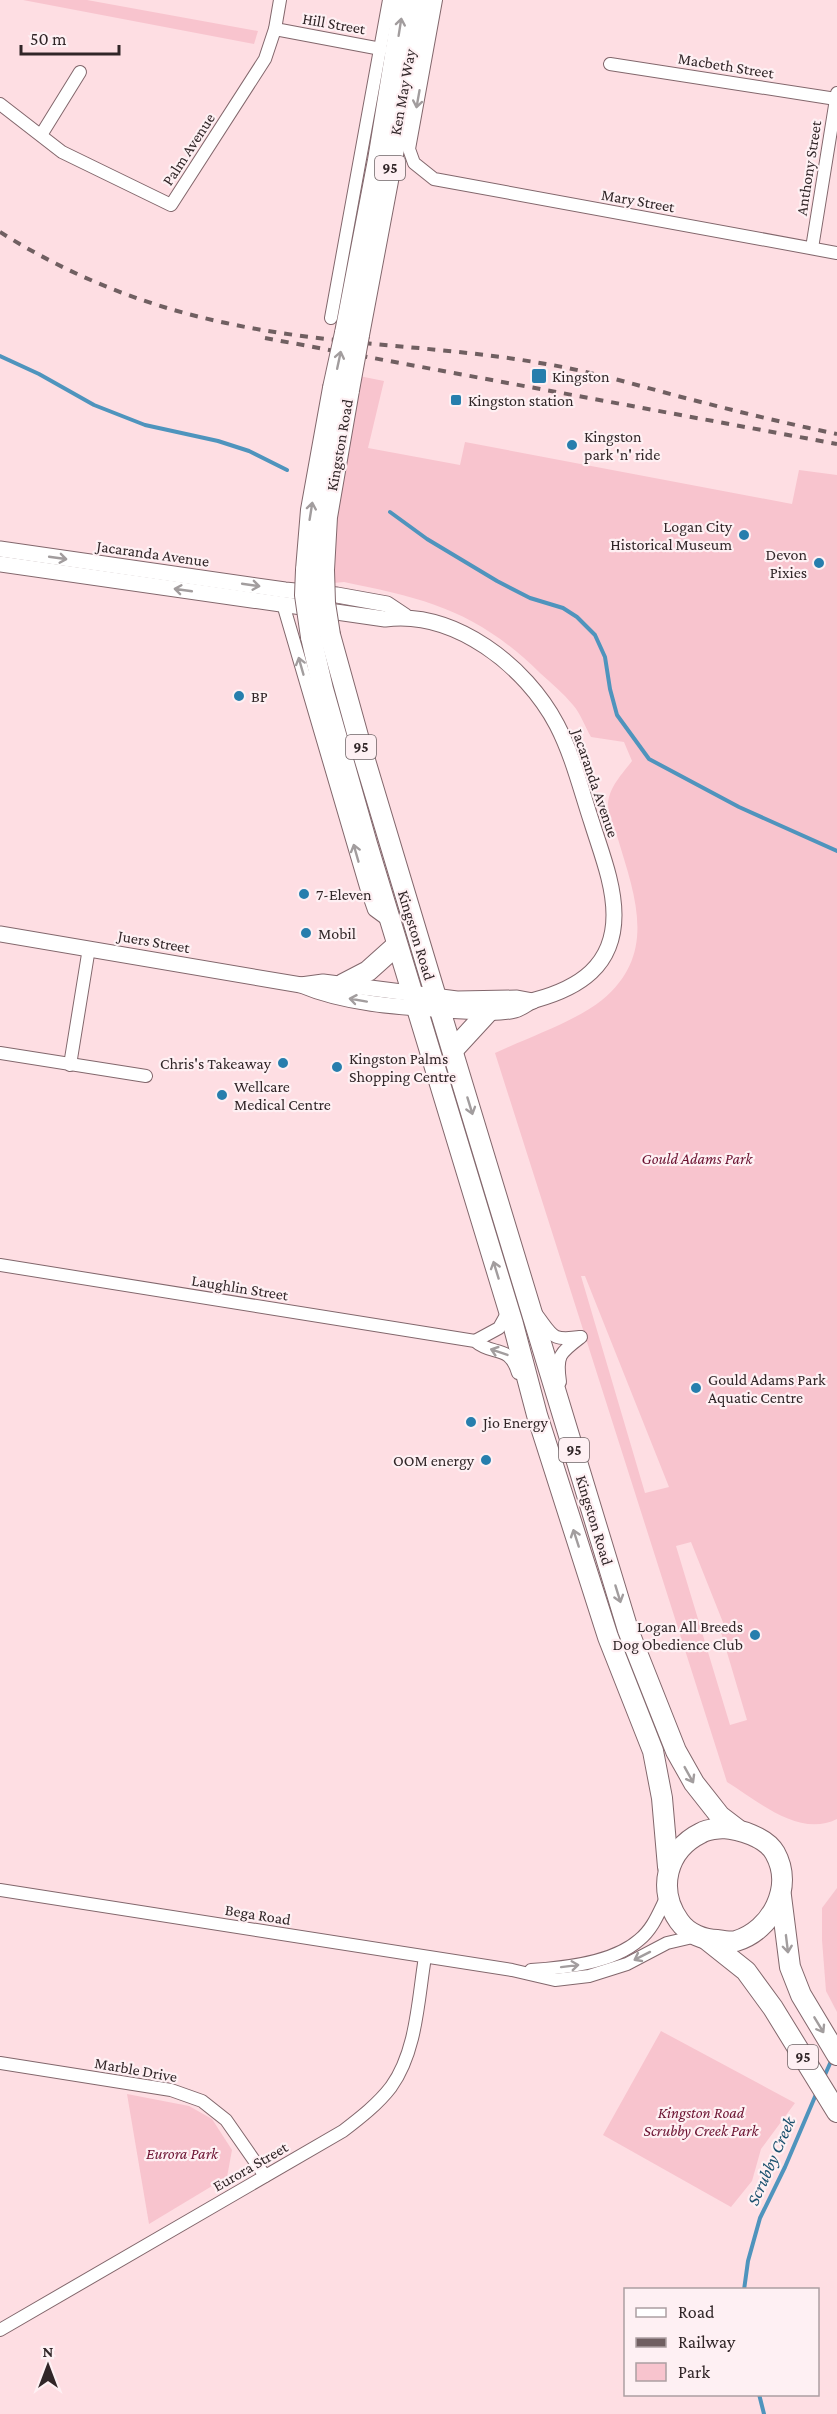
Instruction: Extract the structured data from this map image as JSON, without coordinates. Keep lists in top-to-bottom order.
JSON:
{
  "streets": {
    "main road": ["95", "Kingston Road"],
    "street": [
      "Hill Street",
      "Macbeth Street",
      "Ken May Way",
      "Palm Avenue",
      "Anthony Street",
      "Mary Street",
      "Jacaranda Avenue",
      "Juers Street",
      "Laughlin Street",
      "Bega Road",
      "Marble Drive",
      "Eurora Street"
    ]
  },
  "crossings": [
    ["Hill Street", "Palm Avenue"],
    ["Macbeth Street", "Anthony Street"],
    ["Ken May Way", "Mary Street"],
    ["95", "Kingston Road"],
    ["95", "Bega Road"],
    ["Anthony Street", "Mary Street"],
    ["Kingston Road", "Jacaranda Avenue"],
    ["Kingston Road", "Juers Street"],
    ["Kingston Road", "Laughlin Street"],
    ["Kingston Road", "Bega Road"],
    ["Jacaranda Avenue", "Juers Street"],
    ["Bega Road", "Eurora Street"],
    ["Marble Drive", "Eurora Street"]
  ],
  "water": ["Scrubby Creek"],
  "parks": ["Gould Adams Park", "Kingston Road Scrubby Creek Park", "Eurora Park"],
  "places": {
    "transit": ["Kingston", "Kingston station"],
    "other": [
      "Kingston park 'n' ride",
      "Logan City Historical Museum",
      "Devon Pixies",
      "BP",
      "7-Eleven",
      "Mobil",
      "Chris's Takeaway",
      "Kingston Palms Shopping Centre",
      "Wellcare Medical Centre",
      "Gould Adams Park Aquatic Centre",
      "Jio Energy",
      "OOM energy",
      "Logan All Breeds Dog Obedience Club"
    ]
  },
  "legend": ["Road", "Railway", "Park"],
  "scale_bar": "50 m",
  "north": "top"
}
